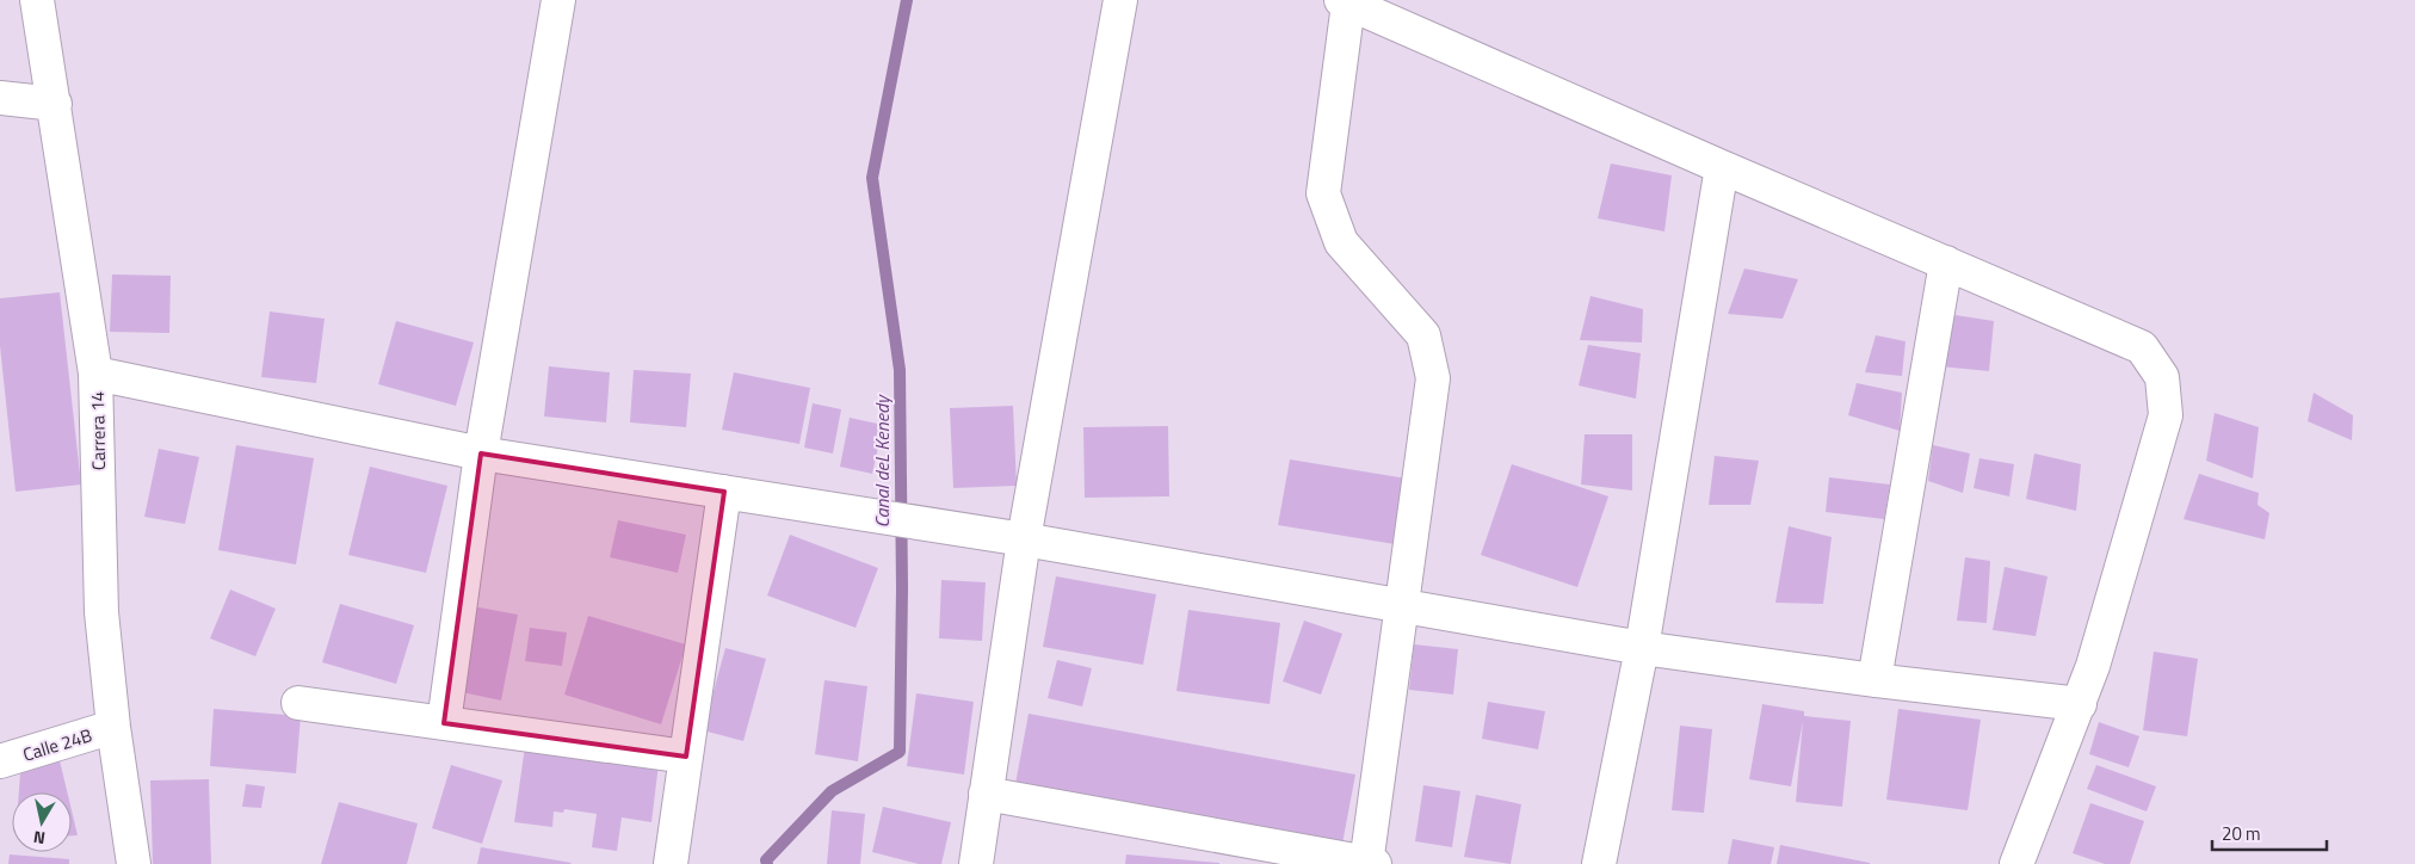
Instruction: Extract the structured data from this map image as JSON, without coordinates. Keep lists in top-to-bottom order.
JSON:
{
  "streets": {
    "street": ["Carrera 14", "Calle 24B"]
  },
  "crossings": [
    ["Carrera 14", "Calle 24B"]
  ],
  "water": ["Canal deL Kenedy"],
  "scale_bar": "20 m",
  "north": "bottom"
}
